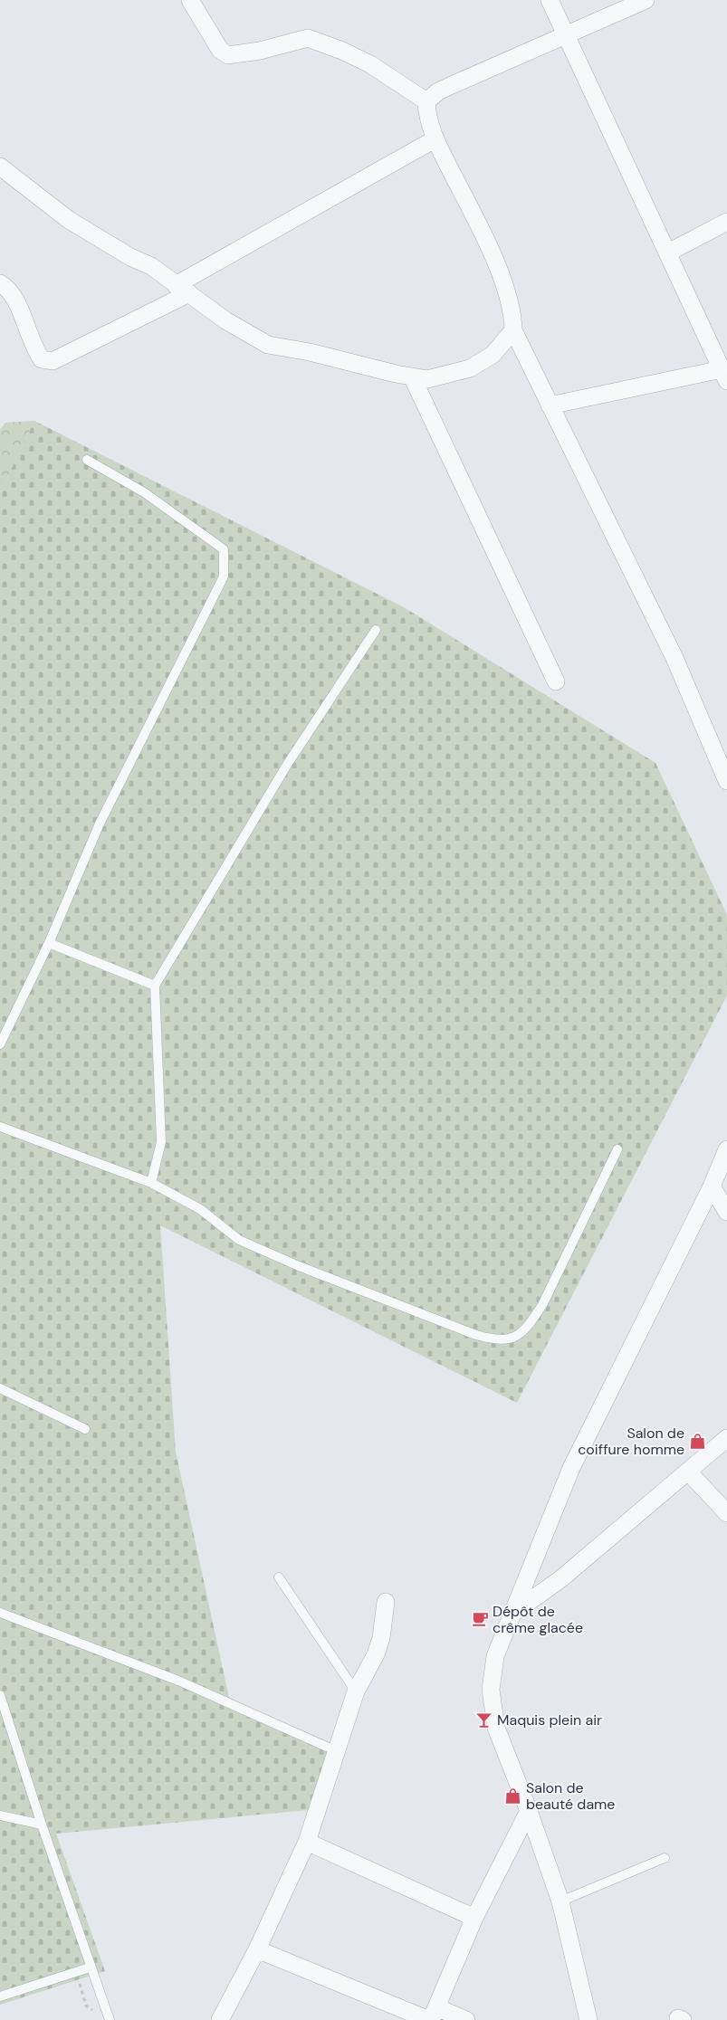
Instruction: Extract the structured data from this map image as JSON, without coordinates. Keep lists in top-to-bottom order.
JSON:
{
  "places": {
    "shop": ["Salon de coiffure homme", "Salon de beauté dame"],
    "cafe": ["Dépôt de crême glacée"],
    "bar": ["Maquis plein air"]
  }
}
